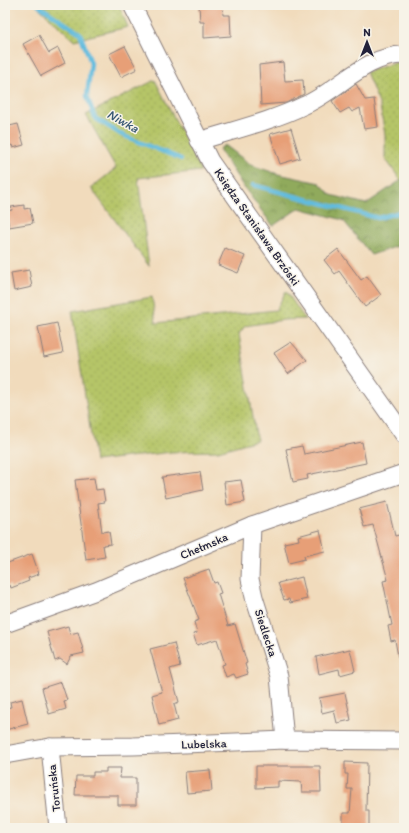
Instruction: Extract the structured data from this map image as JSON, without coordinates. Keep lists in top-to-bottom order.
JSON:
{
  "streets": {
    "street": [
      "Księdza Stanisława Brzóski",
      "Chełmska",
      "Siedlecka",
      "Lubelska",
      "Toruńska"
    ]
  },
  "crossings": [
    ["Chełmska", "Siedlecka"],
    ["Siedlecka", "Lubelska"],
    ["Lubelska", "Toruńska"]
  ],
  "water": ["Niwka"],
  "north": "top"
}
